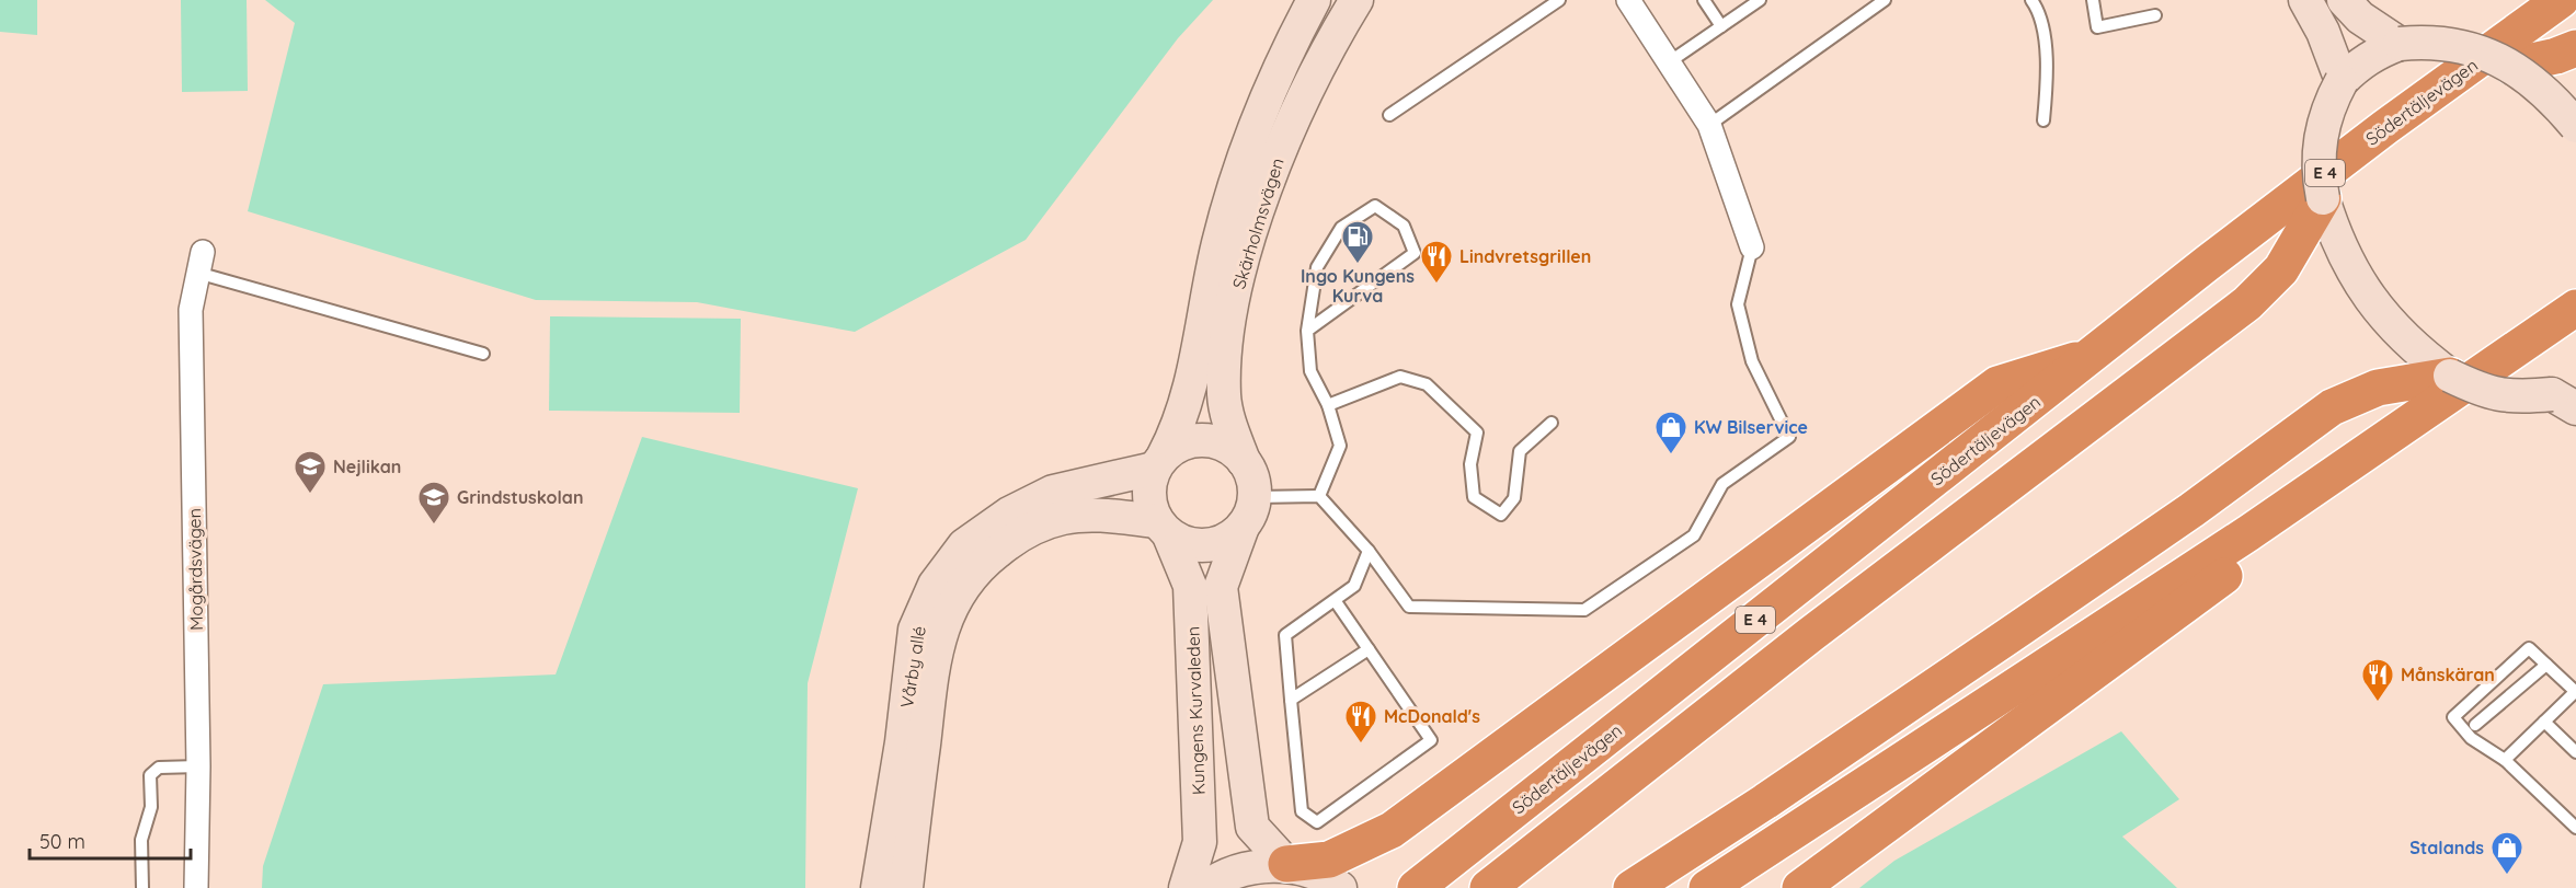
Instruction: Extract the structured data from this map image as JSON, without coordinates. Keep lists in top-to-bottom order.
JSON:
{
  "streets": {
    "highway": ["Södertäljevägen", "E 4"],
    "main road": ["Skärholmsvägen", "Vårby allé", "Kungens Kurvaleden"],
    "street": ["Mogårdsvägen"]
  },
  "crossings": [
    ["Skärholmsvägen", "Vårby allé"],
    ["Skärholmsvägen", "Kungens Kurvaleden"],
    ["Vårby allé", "Kungens Kurvaleden"]
  ],
  "places": {
    "fuel station": ["Ingo Kungens Kurva"],
    "restaurant": ["Lindvretsgrillen", "Månskäran", "McDonald's"],
    "shop": ["KW Bilservice", "Stalands"],
    "school or university": ["Nejlikan", "Grindstuskolan"]
  },
  "scale_bar": "50 m"
}
